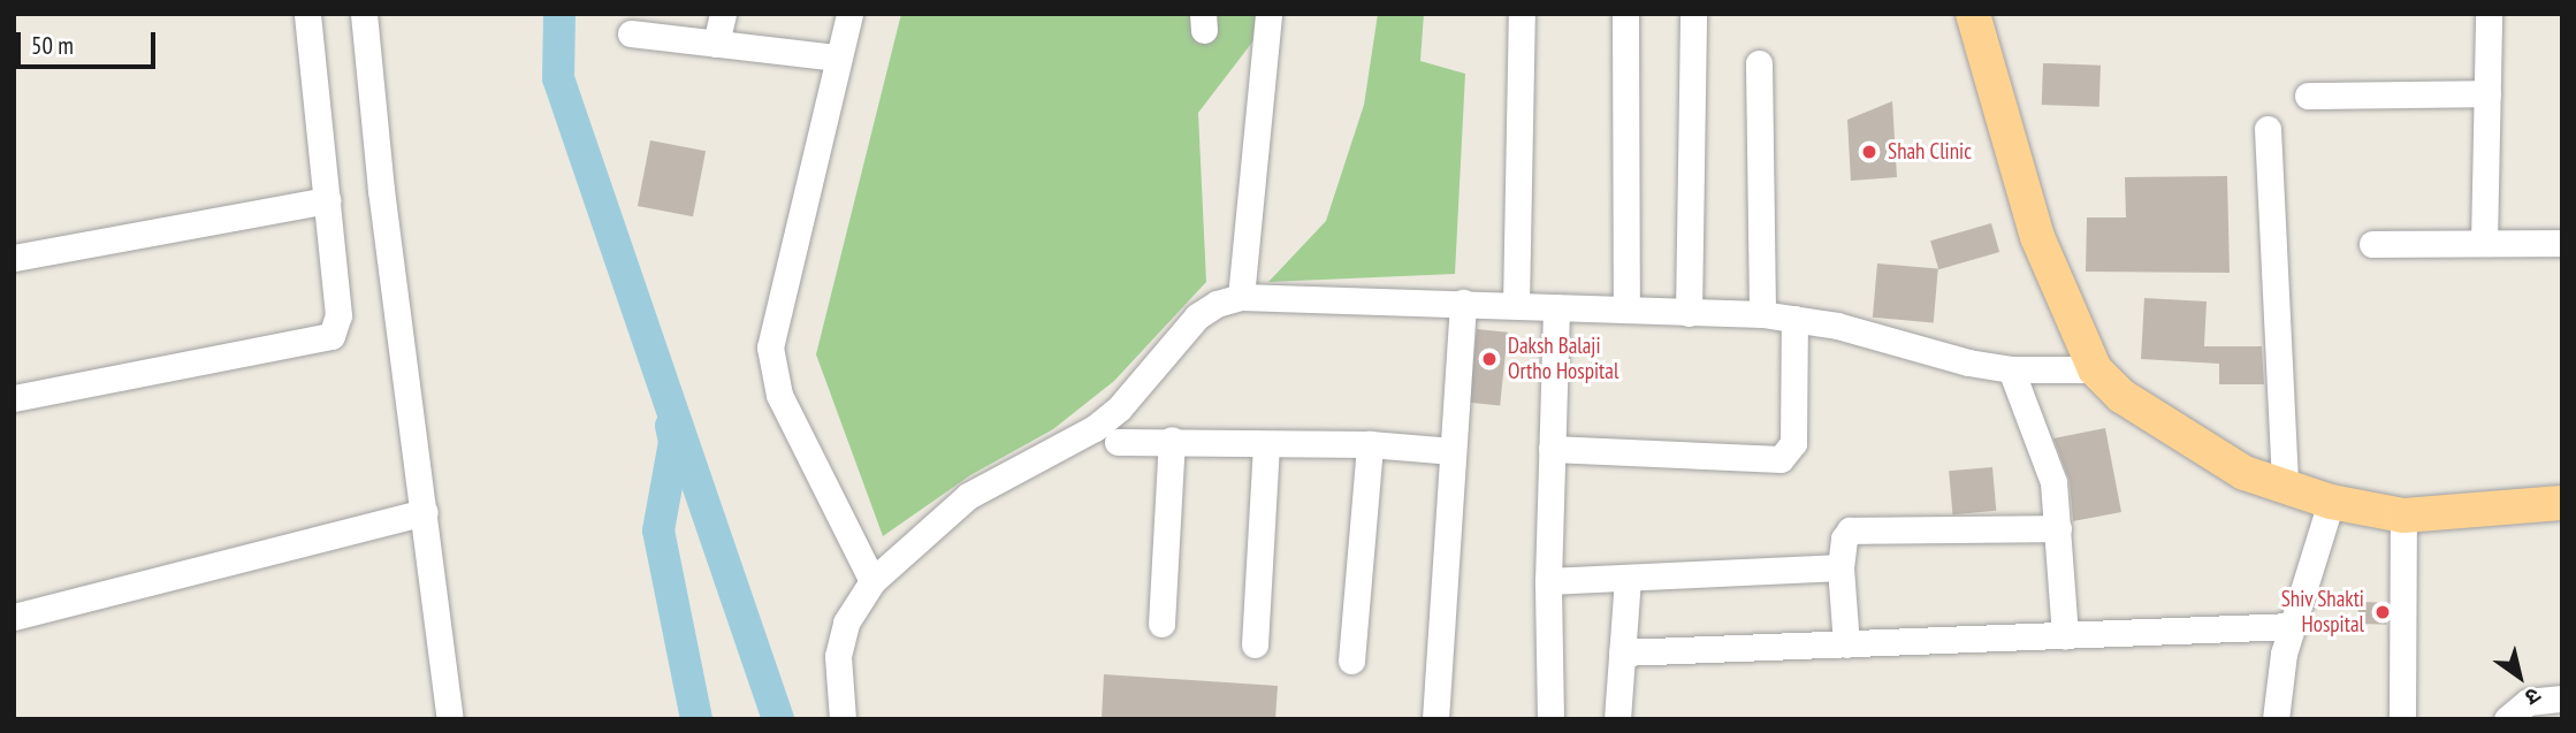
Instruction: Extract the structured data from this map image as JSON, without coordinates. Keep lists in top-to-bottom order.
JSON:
{
  "places": ["Shah Clinic", "Daksh Balaji Ortho Hospital", "Shiv Shakti Hospital"],
  "scale_bar": "50 m",
  "north": "bottom right"
}
